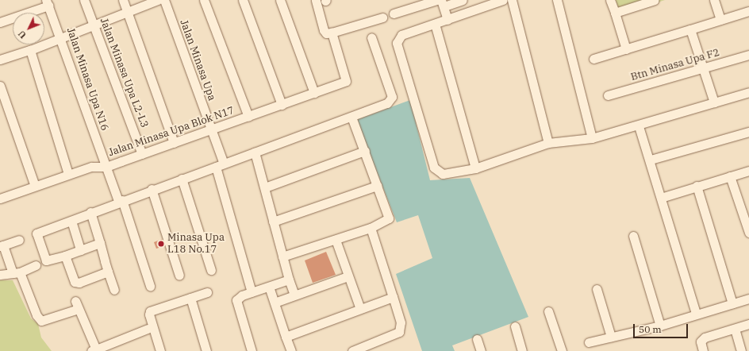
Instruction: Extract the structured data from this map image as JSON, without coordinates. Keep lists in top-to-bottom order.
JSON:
{
  "streets": {
    "street": [
      "Jalan Minasa Upa",
      "Btn Minasa Upa F2",
      "Jalan Minasa Upa L2-L3",
      "Jalan Minasa Upa N16",
      "Jalan Minasa Upa Blok N17"
    ]
  },
  "crossings": [
    ["Jalan Minasa Upa", "Jalan Minasa Upa Blok N17"],
    ["Jalan Minasa Upa L2-L3", "Jalan Minasa Upa Blok N17"],
    ["Jalan Minasa Upa N16", "Jalan Minasa Upa Blok N17"]
  ],
  "places": ["Minasa Upa L18 No.17"],
  "scale_bar": "50 m",
  "north": "bottom left"
}
